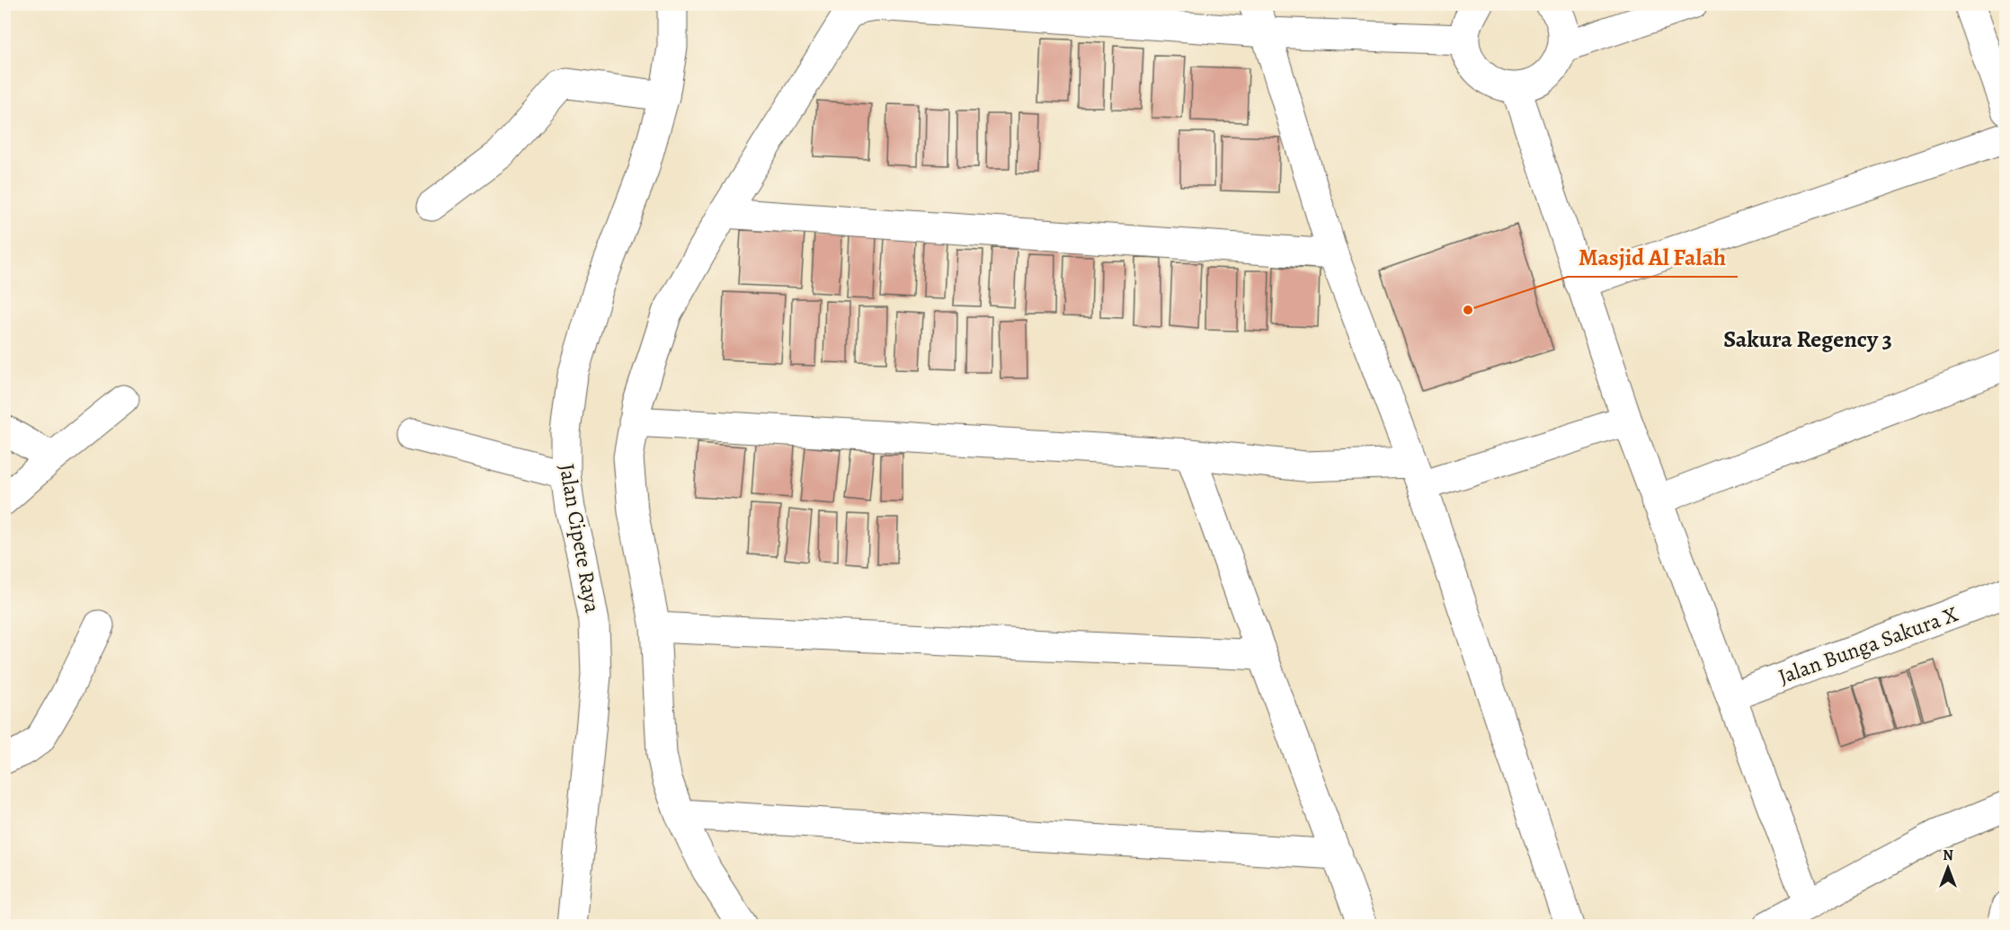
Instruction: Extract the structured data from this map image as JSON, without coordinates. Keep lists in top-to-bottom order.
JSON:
{
  "streets": {
    "street": ["Jalan Cipete Raya", "Jalan Bunga Sakura X"]
  },
  "districts": ["Sakura Regency 3"],
  "places": ["Masjid Al Falah"],
  "north": "top"
}
